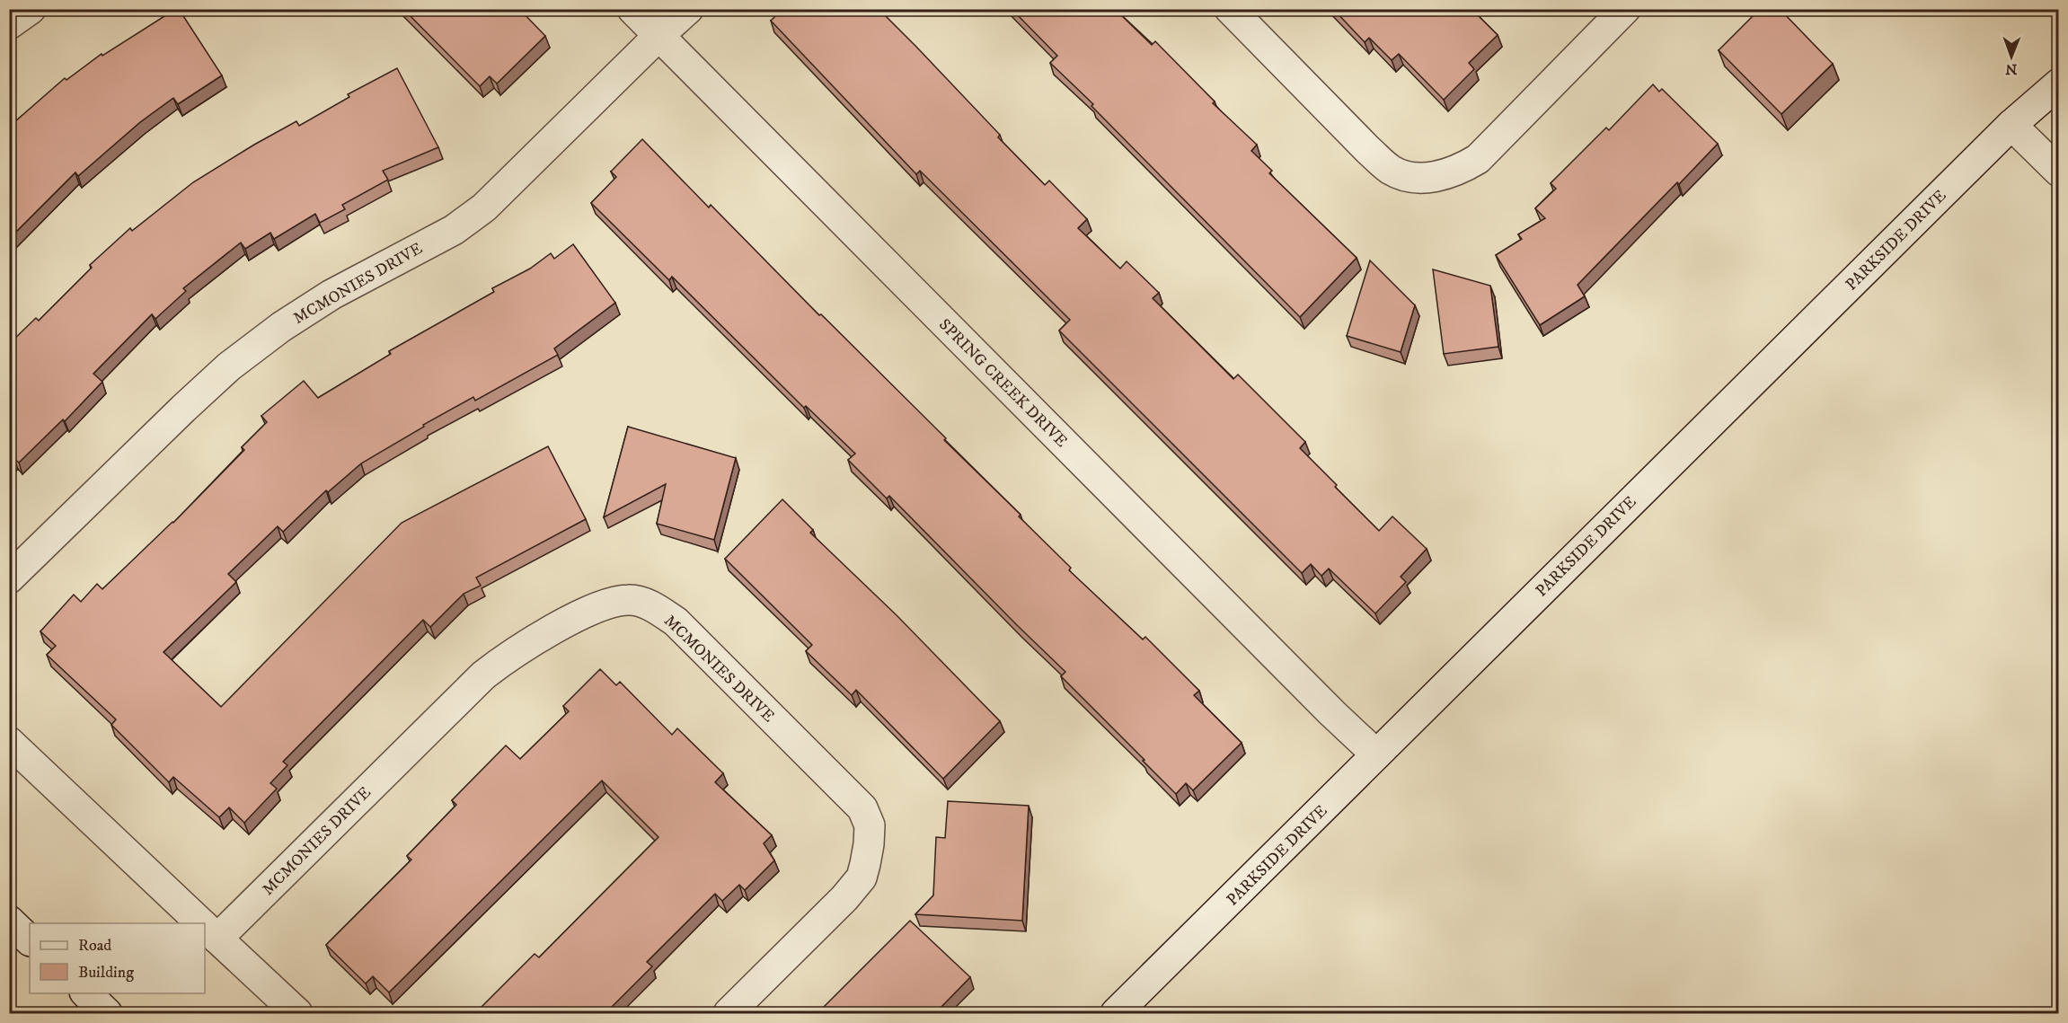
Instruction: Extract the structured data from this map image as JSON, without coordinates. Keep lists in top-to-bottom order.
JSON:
{
  "streets": {
    "street": ["PARKSIDE DRIVE", "MCMONIES DRIVE", "SPRING CREEK DRIVE"]
  },
  "crossings": [
    ["PARKSIDE DRIVE", "SPRING CREEK DRIVE"],
    ["MCMONIES DRIVE", "SPRING CREEK DRIVE"]
  ],
  "legend": ["Road", "Building"],
  "north": "bottom"
}
